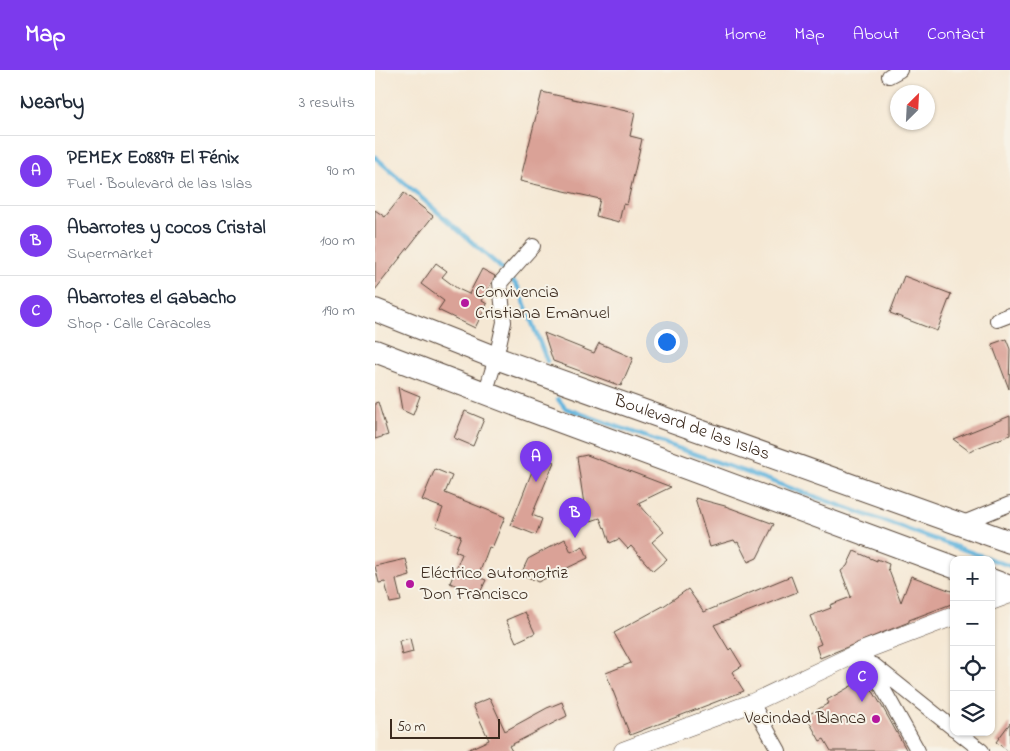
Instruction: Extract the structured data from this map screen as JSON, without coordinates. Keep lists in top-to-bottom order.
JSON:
{
  "streets": {
    "highway": ["Boulevard de las Islas"]
  },
  "places": ["Convivencia Cristiana Emanuel", "Eléctrico automotriz Don Francisco", "Vecindad Blanca"],
  "scale_bar": "50 m",
  "north": "top right",
  "page": {
    "header": "Map",
    "nav": [
      "Home",
      "Map",
      "About",
      "Contact"
    ],
    "heading": ["Nearby", "3 results"],
    "list": [
      {
        "mark": "A",
        "name": "PEMEX E08897 El Fénix",
        "note": "Fuel · Boulevard de las Islas",
        "value": "90 m"
      },
      {
        "mark": "B",
        "name": "Abarrotes y cocos Cristal",
        "note": "Supermarket",
        "value": "100 m"
      },
      {
        "mark": "C",
        "name": "Abarrotes el Gabacho",
        "note": "Shop · Calle Caracoles",
        "value": "190 m"
      }
    ],
    "pins": ["A", "B", "C"],
    "map_buttons": ["+", "−"],
    "scale": "50 m"
  }
}
